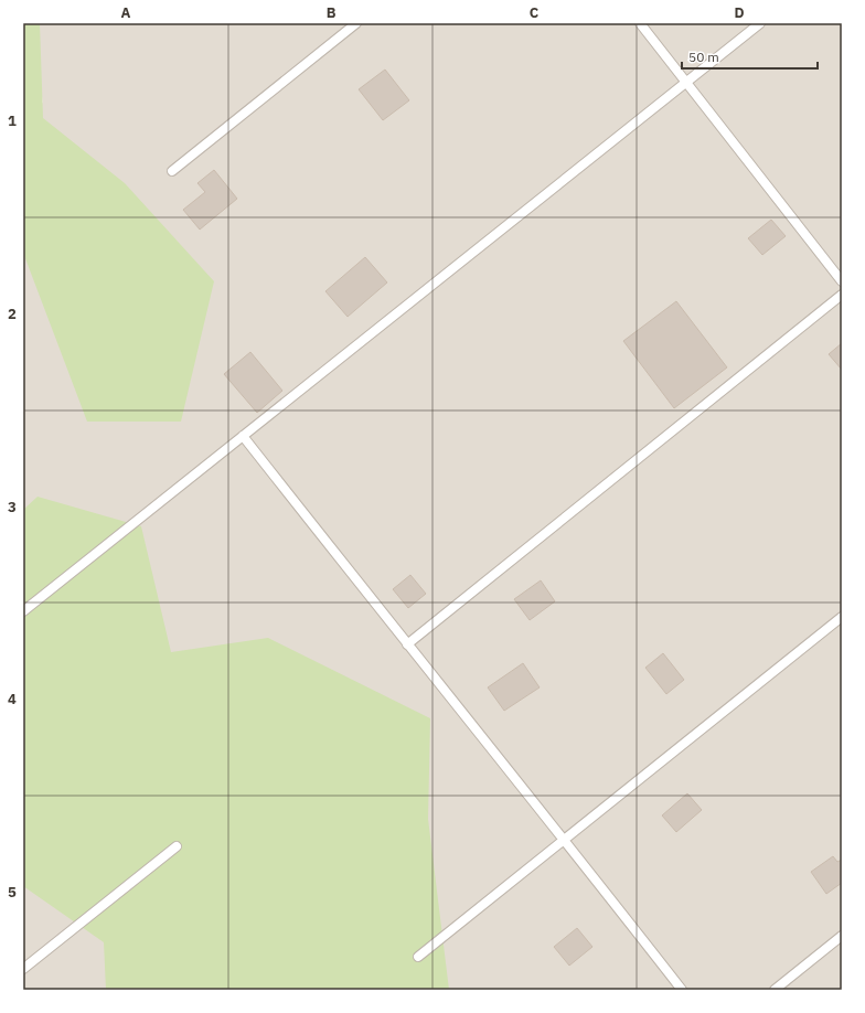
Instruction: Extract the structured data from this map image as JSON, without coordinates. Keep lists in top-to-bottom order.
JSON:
{
  "scale_bar": "50 m",
  "grid": {
    "columns": [
      "A",
      "B",
      "C",
      "D"
    ],
    "rows": [
      "1",
      "2",
      "3",
      "4",
      "5"
    ]
  }
}
